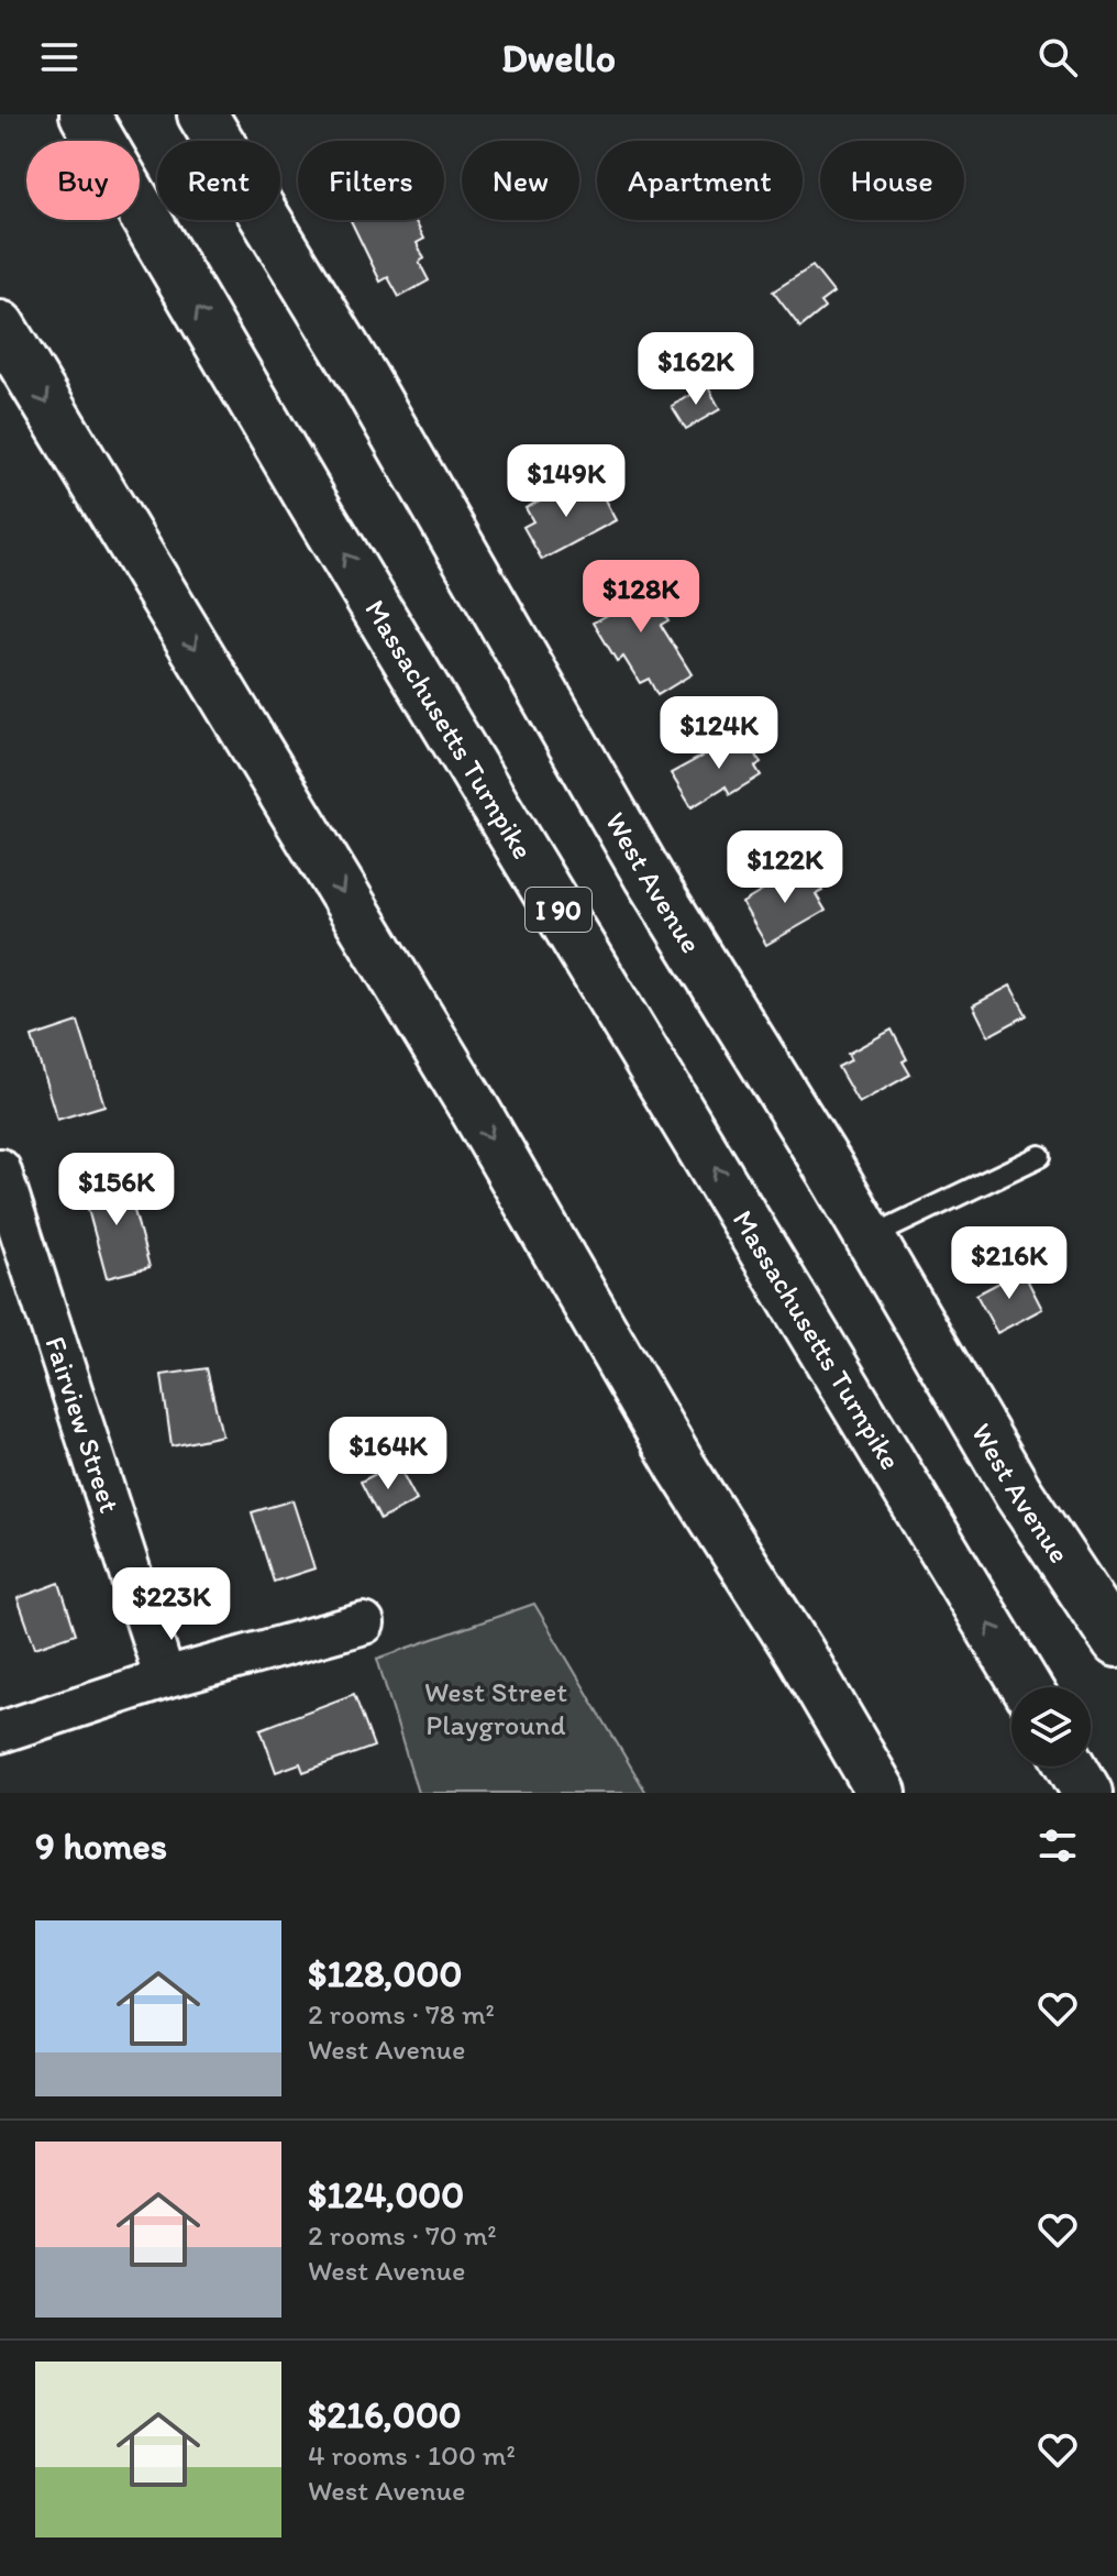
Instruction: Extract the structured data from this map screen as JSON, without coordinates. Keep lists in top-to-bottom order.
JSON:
{
  "streets": {
    "main road": ["Massachusetts Turnpike", "West Avenue", "I 90"],
    "street": ["Fairview Street"]
  },
  "parks": ["West Street Playground"],
  "page": {
    "header": "Dwello",
    "chip": [
      "Buy",
      "Rent",
      "Filters",
      "New",
      "Apartment",
      "House"
    ],
    "price": [
      "$162K",
      "$149K",
      "$128K",
      "$124K",
      "$122K",
      "$156K",
      "$216K",
      "$164K",
      "$223K"
    ],
    "heading": "9 homes",
    "list": [
      {
        "name": "$128,000",
        "note": "2 rooms · 78 m² · West Avenue"
      },
      {
        "name": "$124,000",
        "note": "2 rooms · 70 m² · West Avenue"
      },
      {
        "name": "$216,000",
        "note": "4 rooms · 100 m² · West Avenue"
      }
    ]
  }
}
